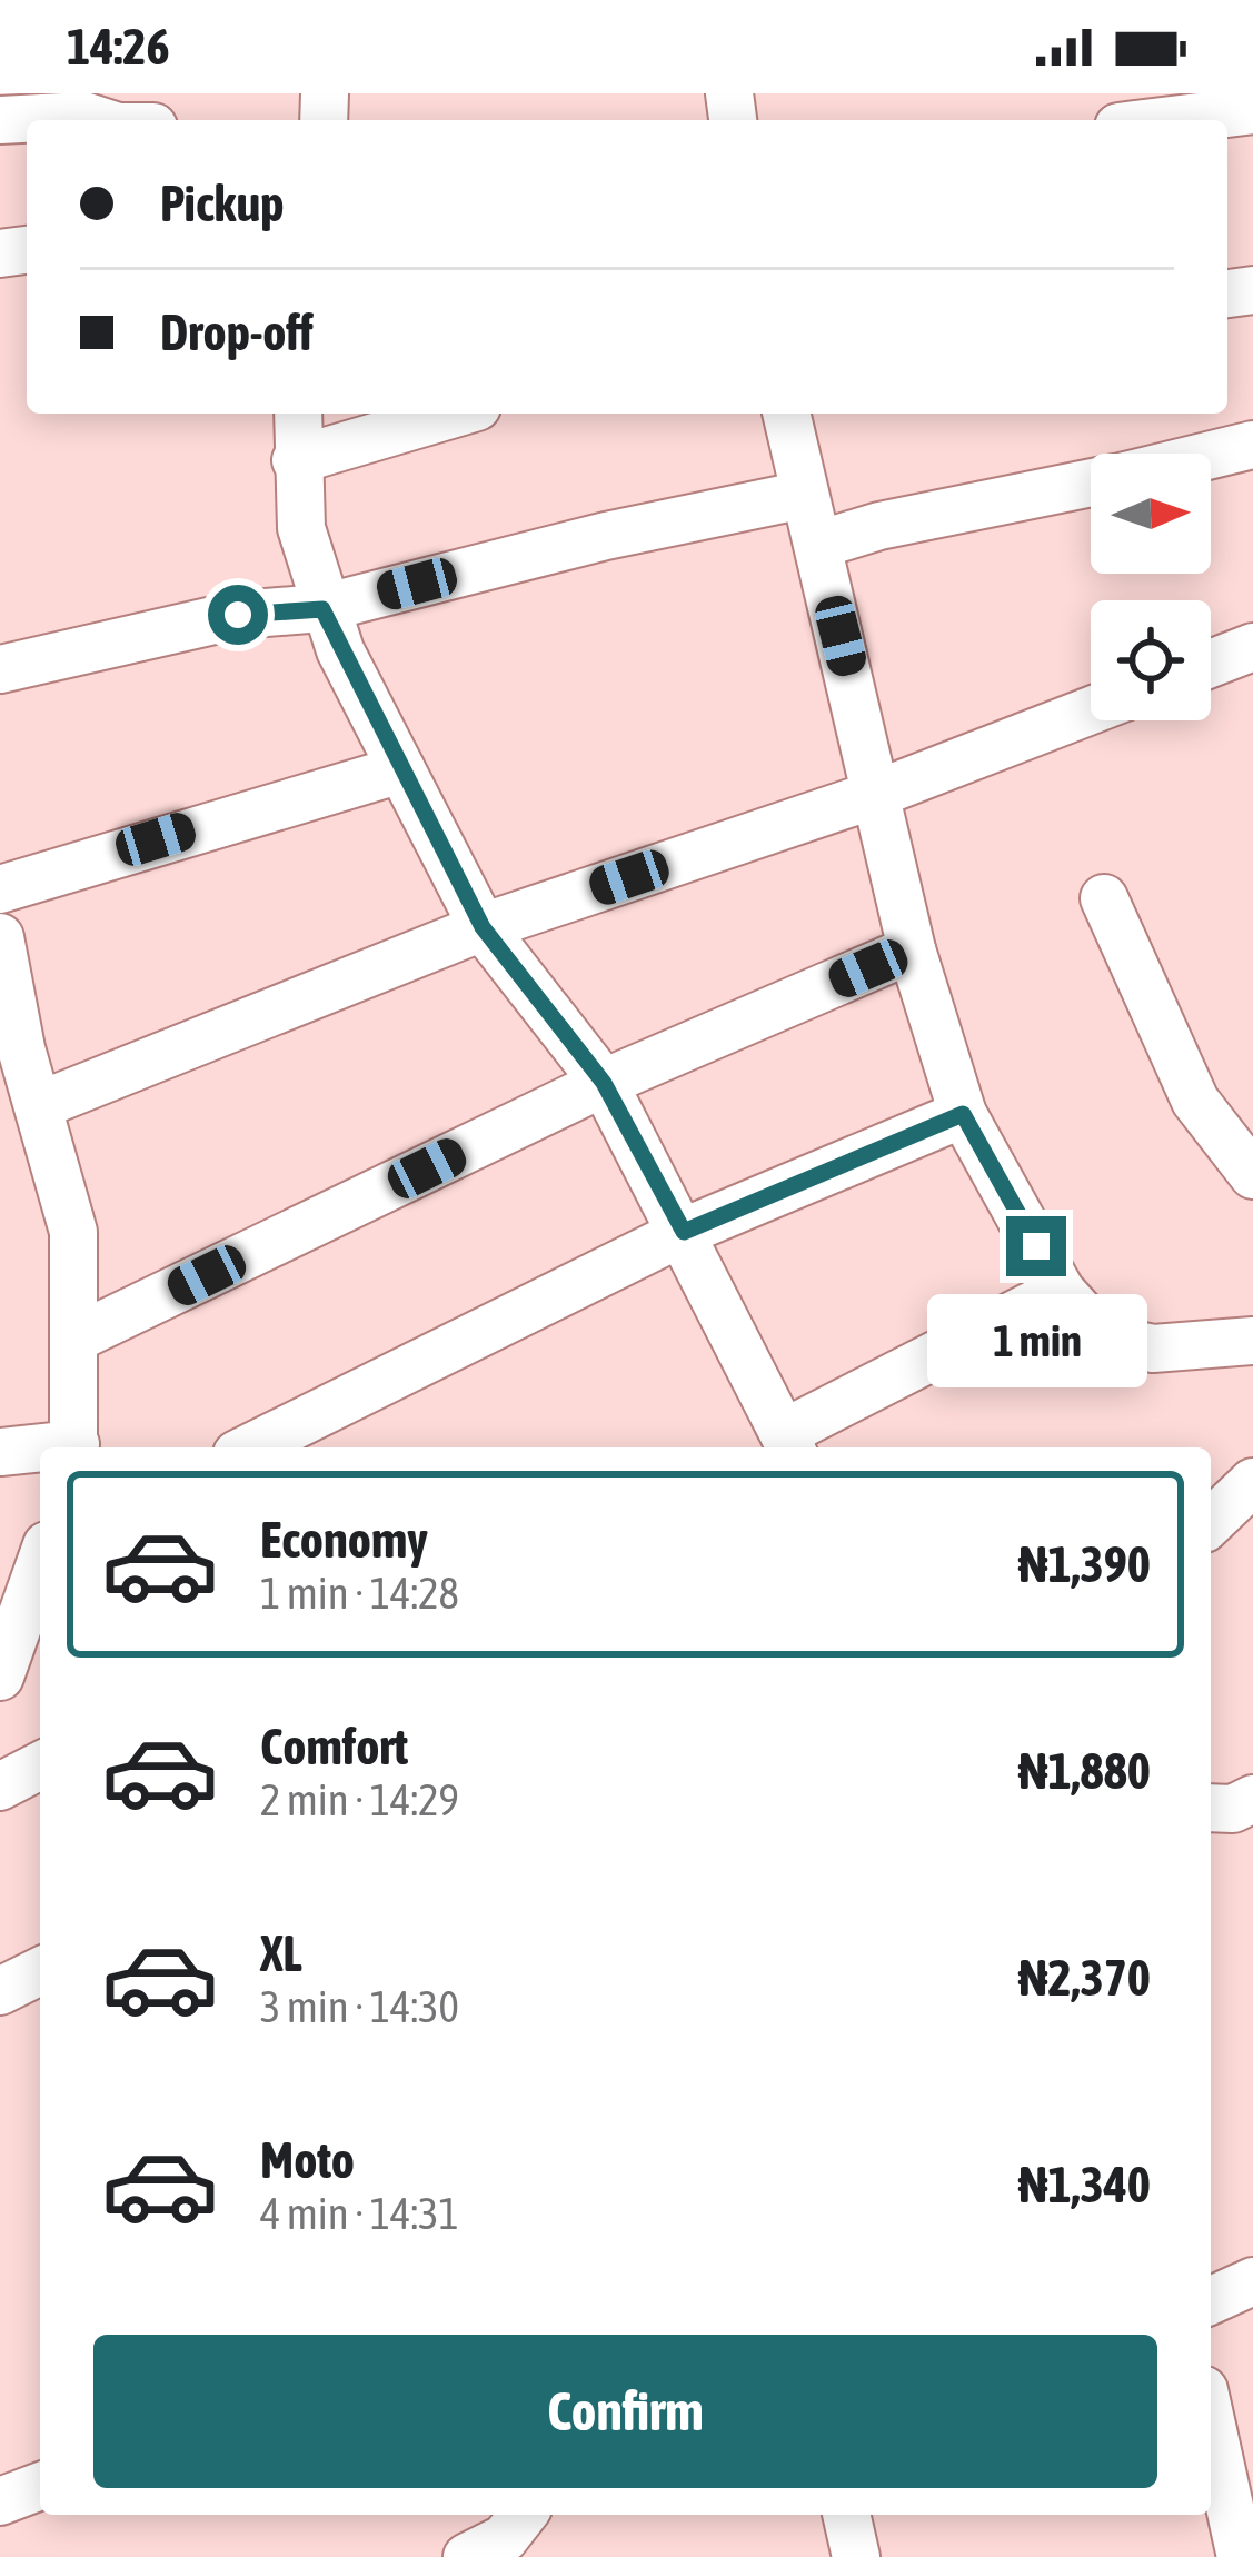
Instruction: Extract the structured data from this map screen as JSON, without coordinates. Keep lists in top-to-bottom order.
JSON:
{
  "north": "right",
  "page": {
    "status": "14:26",
    "banner": ["Pickup", "Drop-off"],
    "bubble": "1 min",
    "list": [
      {
        "name": "Economy",
        "note": "1 min · 14:28",
        "value": "₦1,390"
      },
      {
        "name": "Comfort",
        "note": "2 min · 14:29",
        "value": "₦1,880"
      },
      {
        "name": "XL",
        "note": "3 min · 14:30",
        "value": "₦2,370"
      },
      {
        "name": "Moto",
        "note": "4 min · 14:31",
        "value": "₦1,340"
      }
    ],
    "buttons": "Confirm"
  }
}
